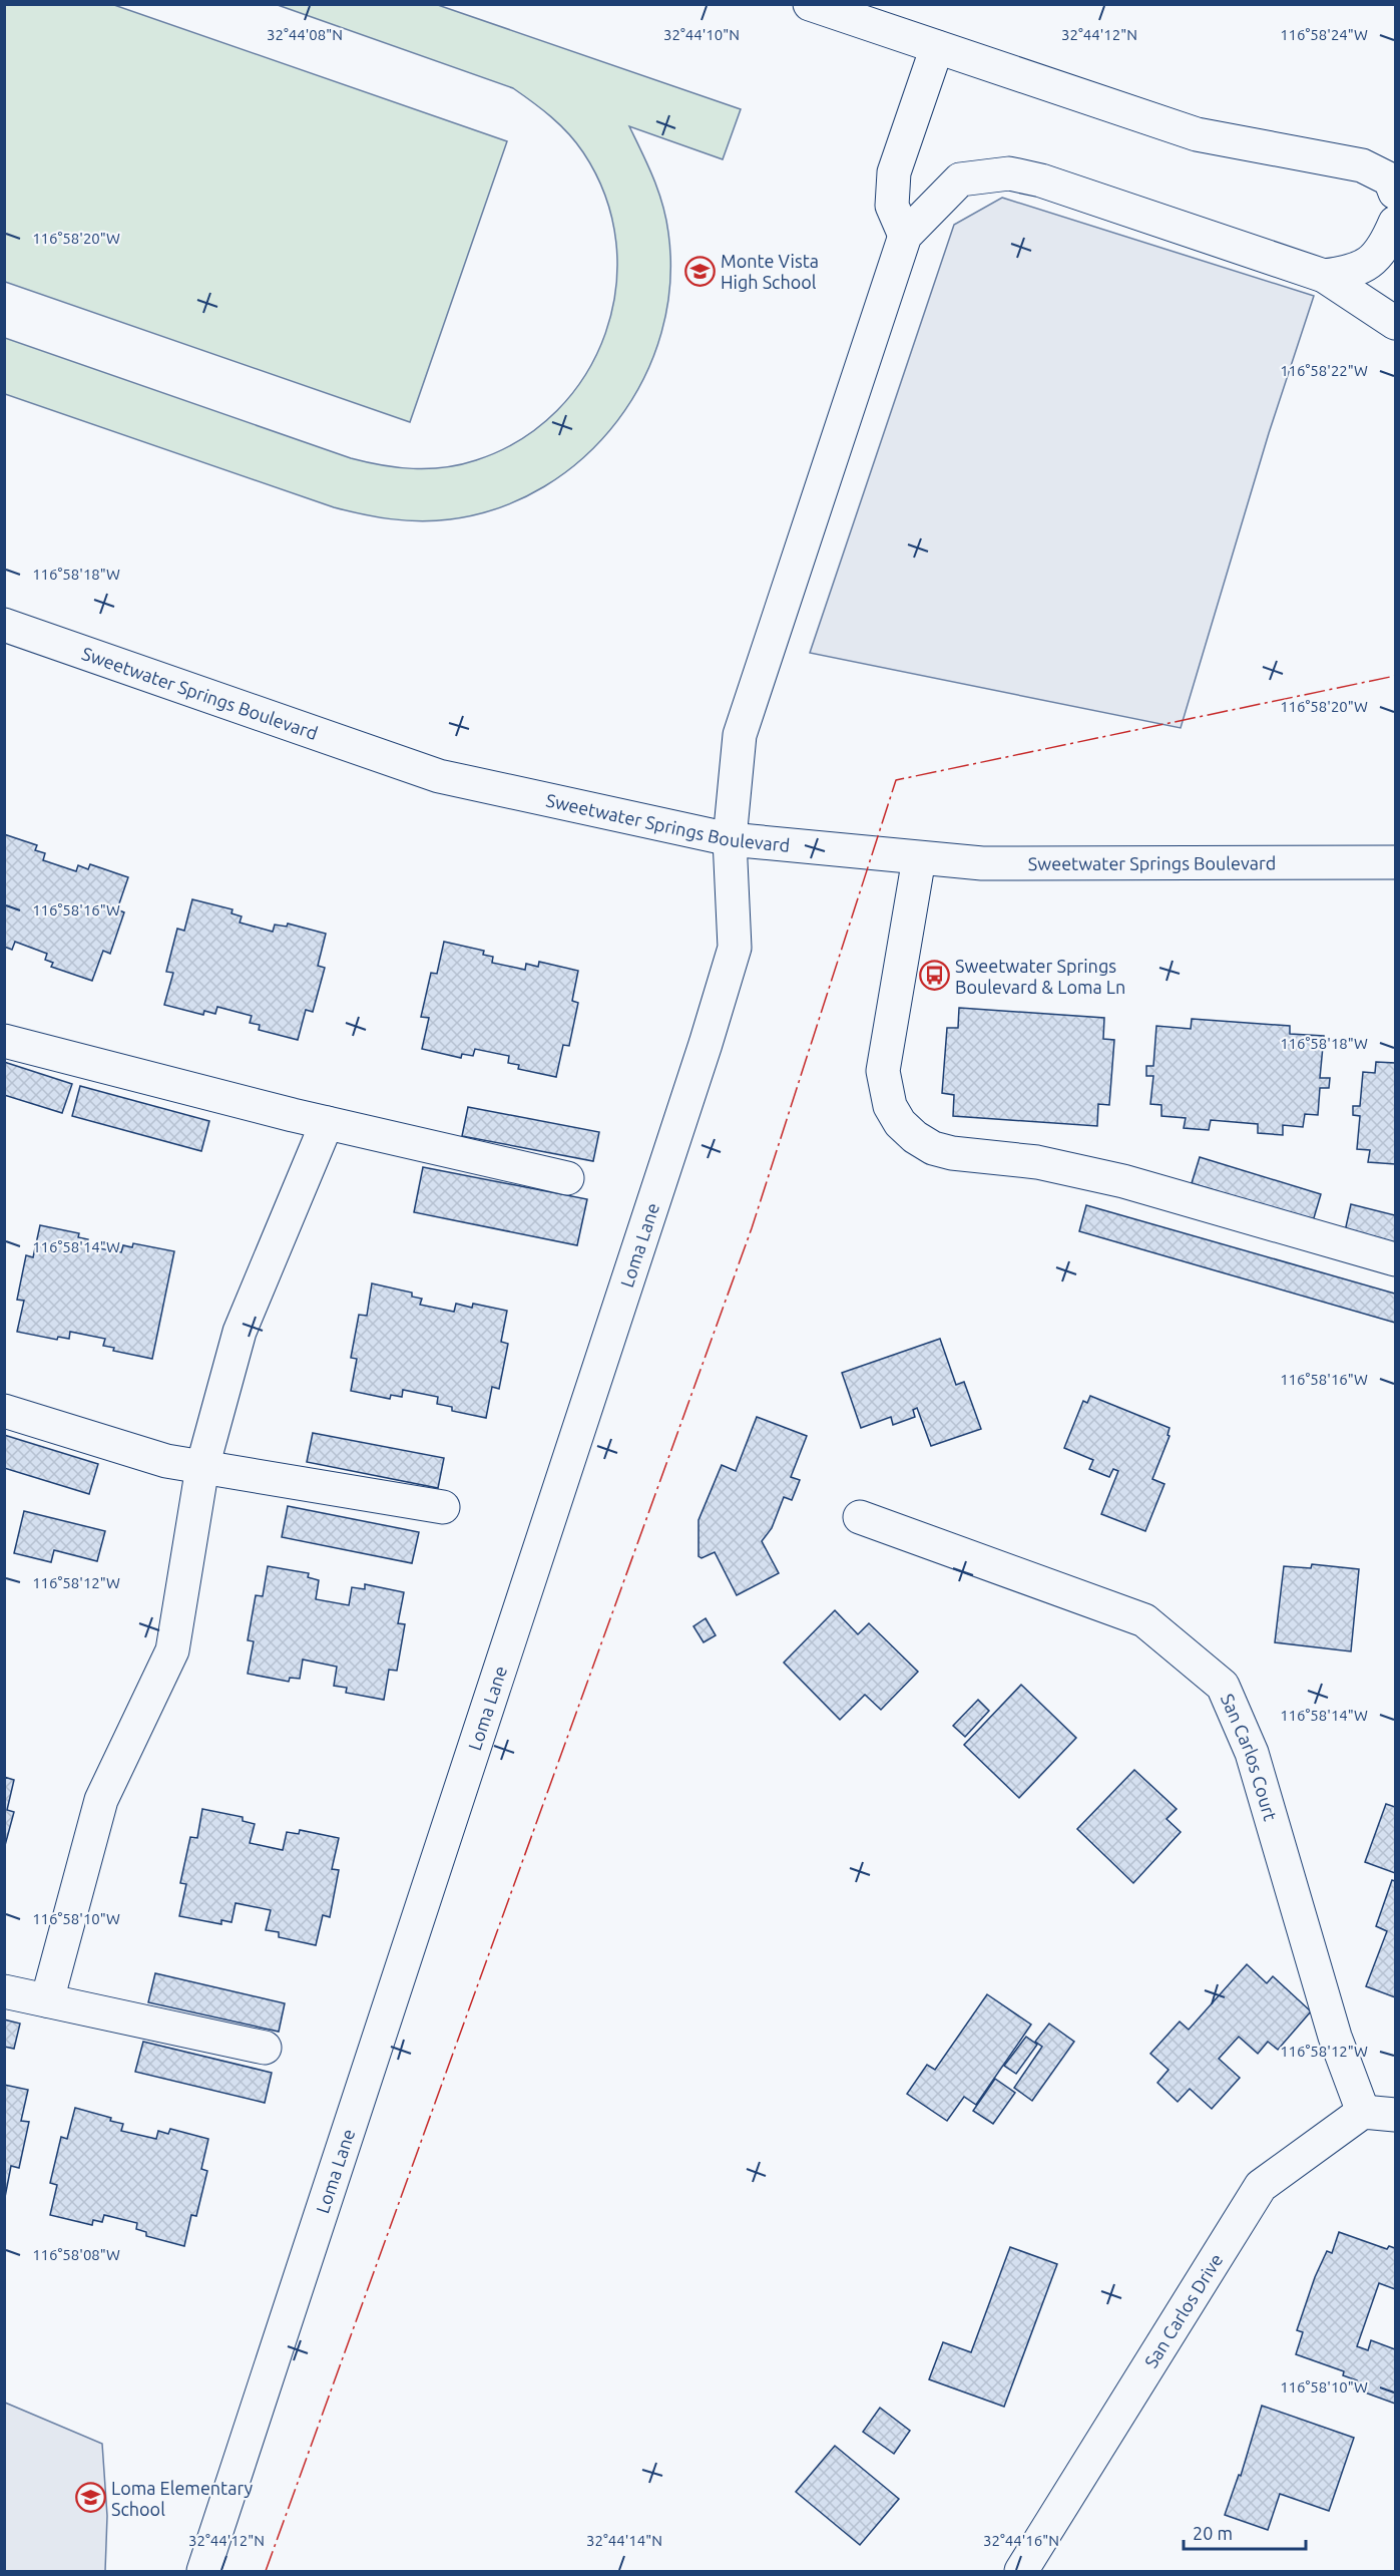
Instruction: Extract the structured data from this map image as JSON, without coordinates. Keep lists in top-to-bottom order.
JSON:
{
  "streets": {
    "street": [
      "Sweetwater Springs Boulevard",
      "Loma Lane",
      "San Carlos Court",
      "San Carlos Drive"
    ]
  },
  "crossings": [
    ["Sweetwater Springs Boulevard", "Loma Lane"],
    ["San Carlos Court", "San Carlos Drive"]
  ],
  "places": {
    "school or university": ["Monte Vista High School", "Loma Elementary School"],
    "bus stop": ["Sweetwater Springs Boulevard & Loma Ln"]
  },
  "scale_bar": "20 m",
  "coordinates": [
    "116°58'24\"W",
    "32°44'08\"N",
    "32°44'10\"N",
    "32°44'12\"N",
    "116°58'20\"W",
    "116°58'22\"W",
    "116°58'18\"W",
    "116°58'16\"W",
    "116°58'14\"W",
    "116°58'12\"W",
    "116°58'10\"W",
    "116°58'08\"W",
    "32°44'14\"N",
    "32°44'16\"N"
  ]
}
